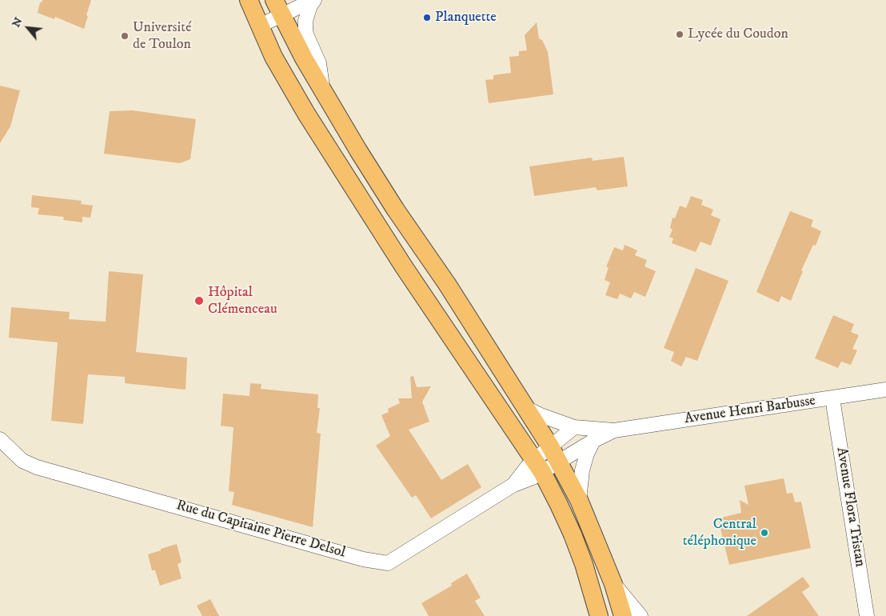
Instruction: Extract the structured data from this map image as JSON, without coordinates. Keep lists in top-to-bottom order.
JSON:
{
  "streets": {
    "street": ["Avenue Henri Barbusse", "Avenue Flora Tristan", "Rue du Capitaine Pierre Delsol"]
  },
  "crossings": [
    ["Avenue Henri Barbusse", "Avenue Flora Tristan"],
    ["Avenue Henri Barbusse", "Rue du Capitaine Pierre Delsol"]
  ],
  "places": [
    "Planquette",
    "Lycée du Coudon",
    "Université de Toulon",
    "Hôpital Clémenceau",
    "Central téléphonique"
  ],
  "north": "top left"
}
